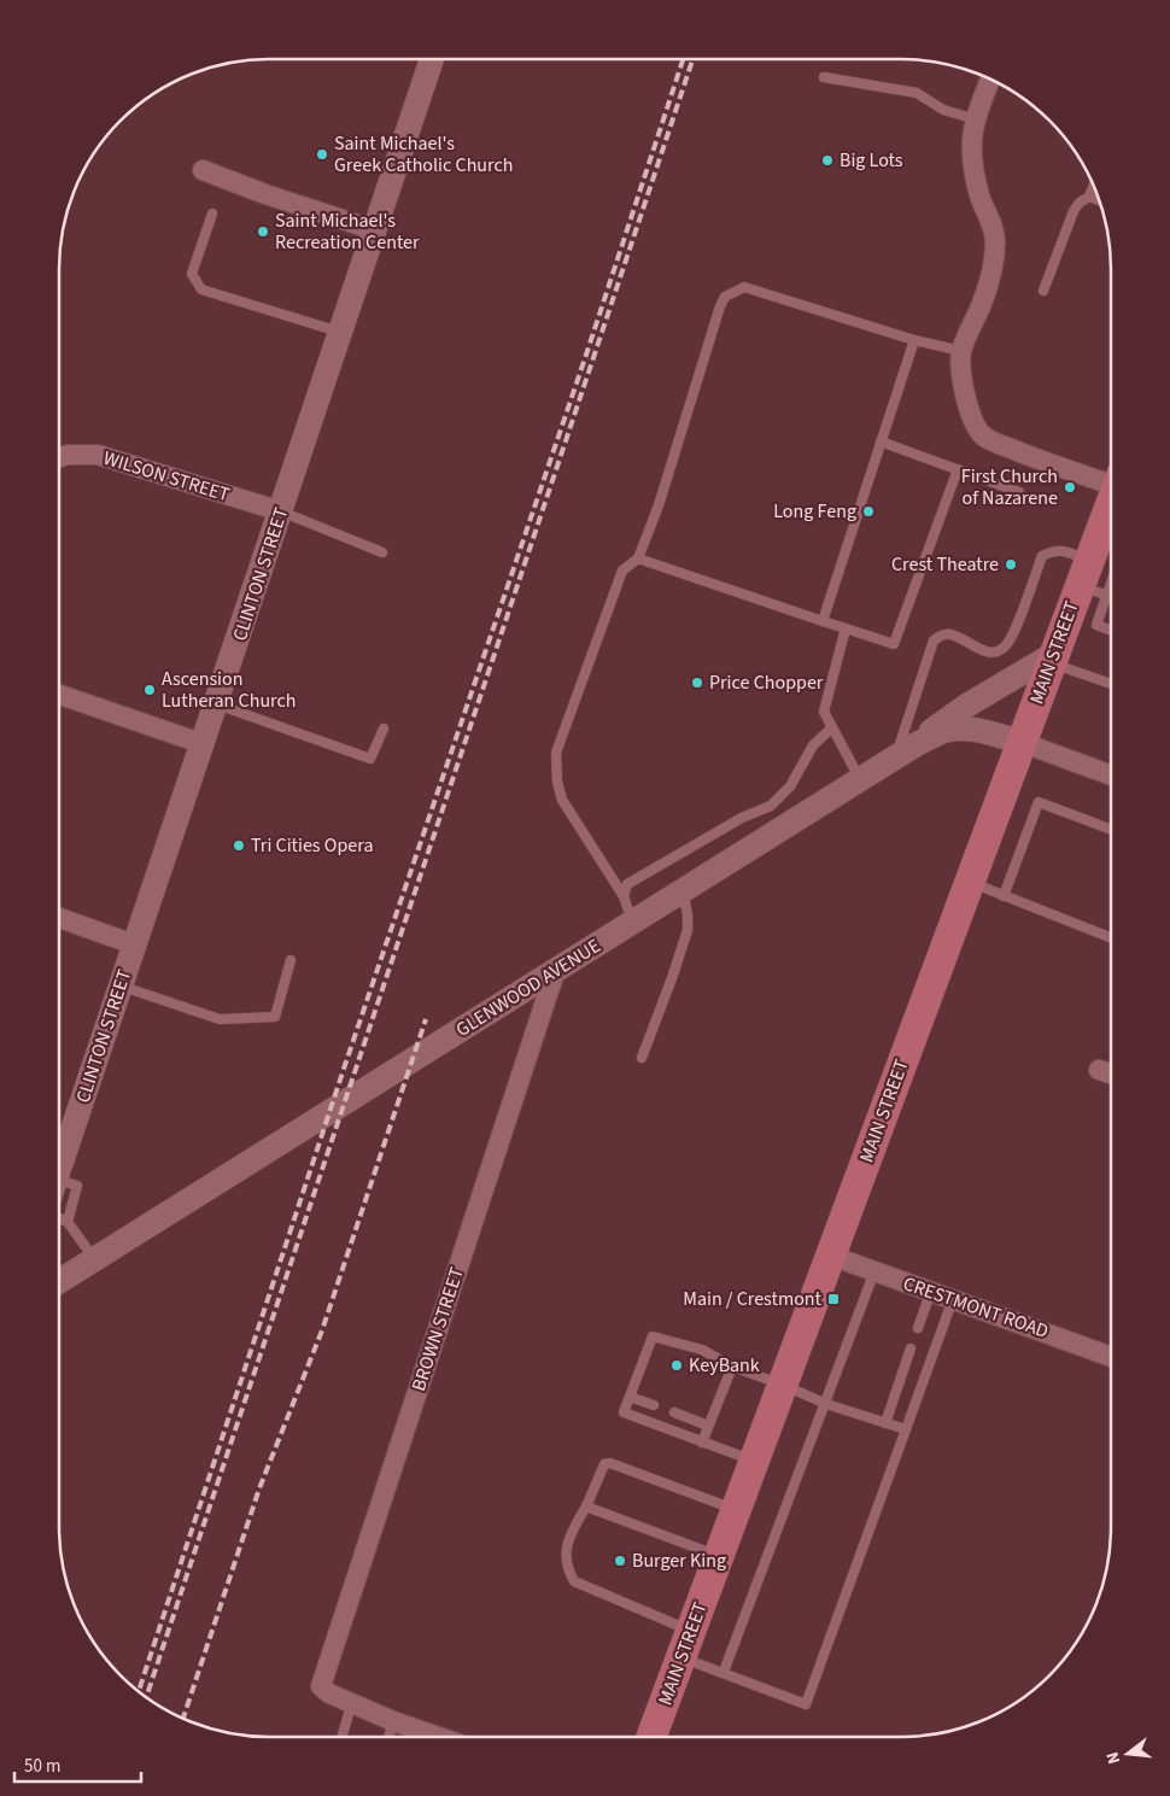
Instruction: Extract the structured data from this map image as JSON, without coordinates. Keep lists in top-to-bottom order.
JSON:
{
  "streets": {
    "main road": ["MAIN STREET"],
    "street": [
      "WILSON STREET",
      "CLINTON STREET",
      "GLENWOOD AVENUE",
      "CRESTMONT ROAD",
      "BROWN STREET"
    ]
  },
  "crossings": [
    ["WILSON STREET", "CLINTON STREET"],
    ["MAIN STREET", "GLENWOOD AVENUE"],
    ["MAIN STREET", "CRESTMONT ROAD"],
    ["GLENWOOD AVENUE", "BROWN STREET"]
  ],
  "places": {
    "other": [
      "Saint Michael's Greek Catholic Church",
      "Big Lots",
      "Saint Michael's Recreation Center",
      "First Church of Nazarene",
      "Long Feng",
      "Crest Theatre",
      "Price Chopper",
      "Ascension Lutheran Church",
      "Tri Cities Opera",
      "KeyBank",
      "Burger King"
    ],
    "transit": ["Main / Crestmont"]
  },
  "scale_bar": "50 m",
  "north": "left"
}
